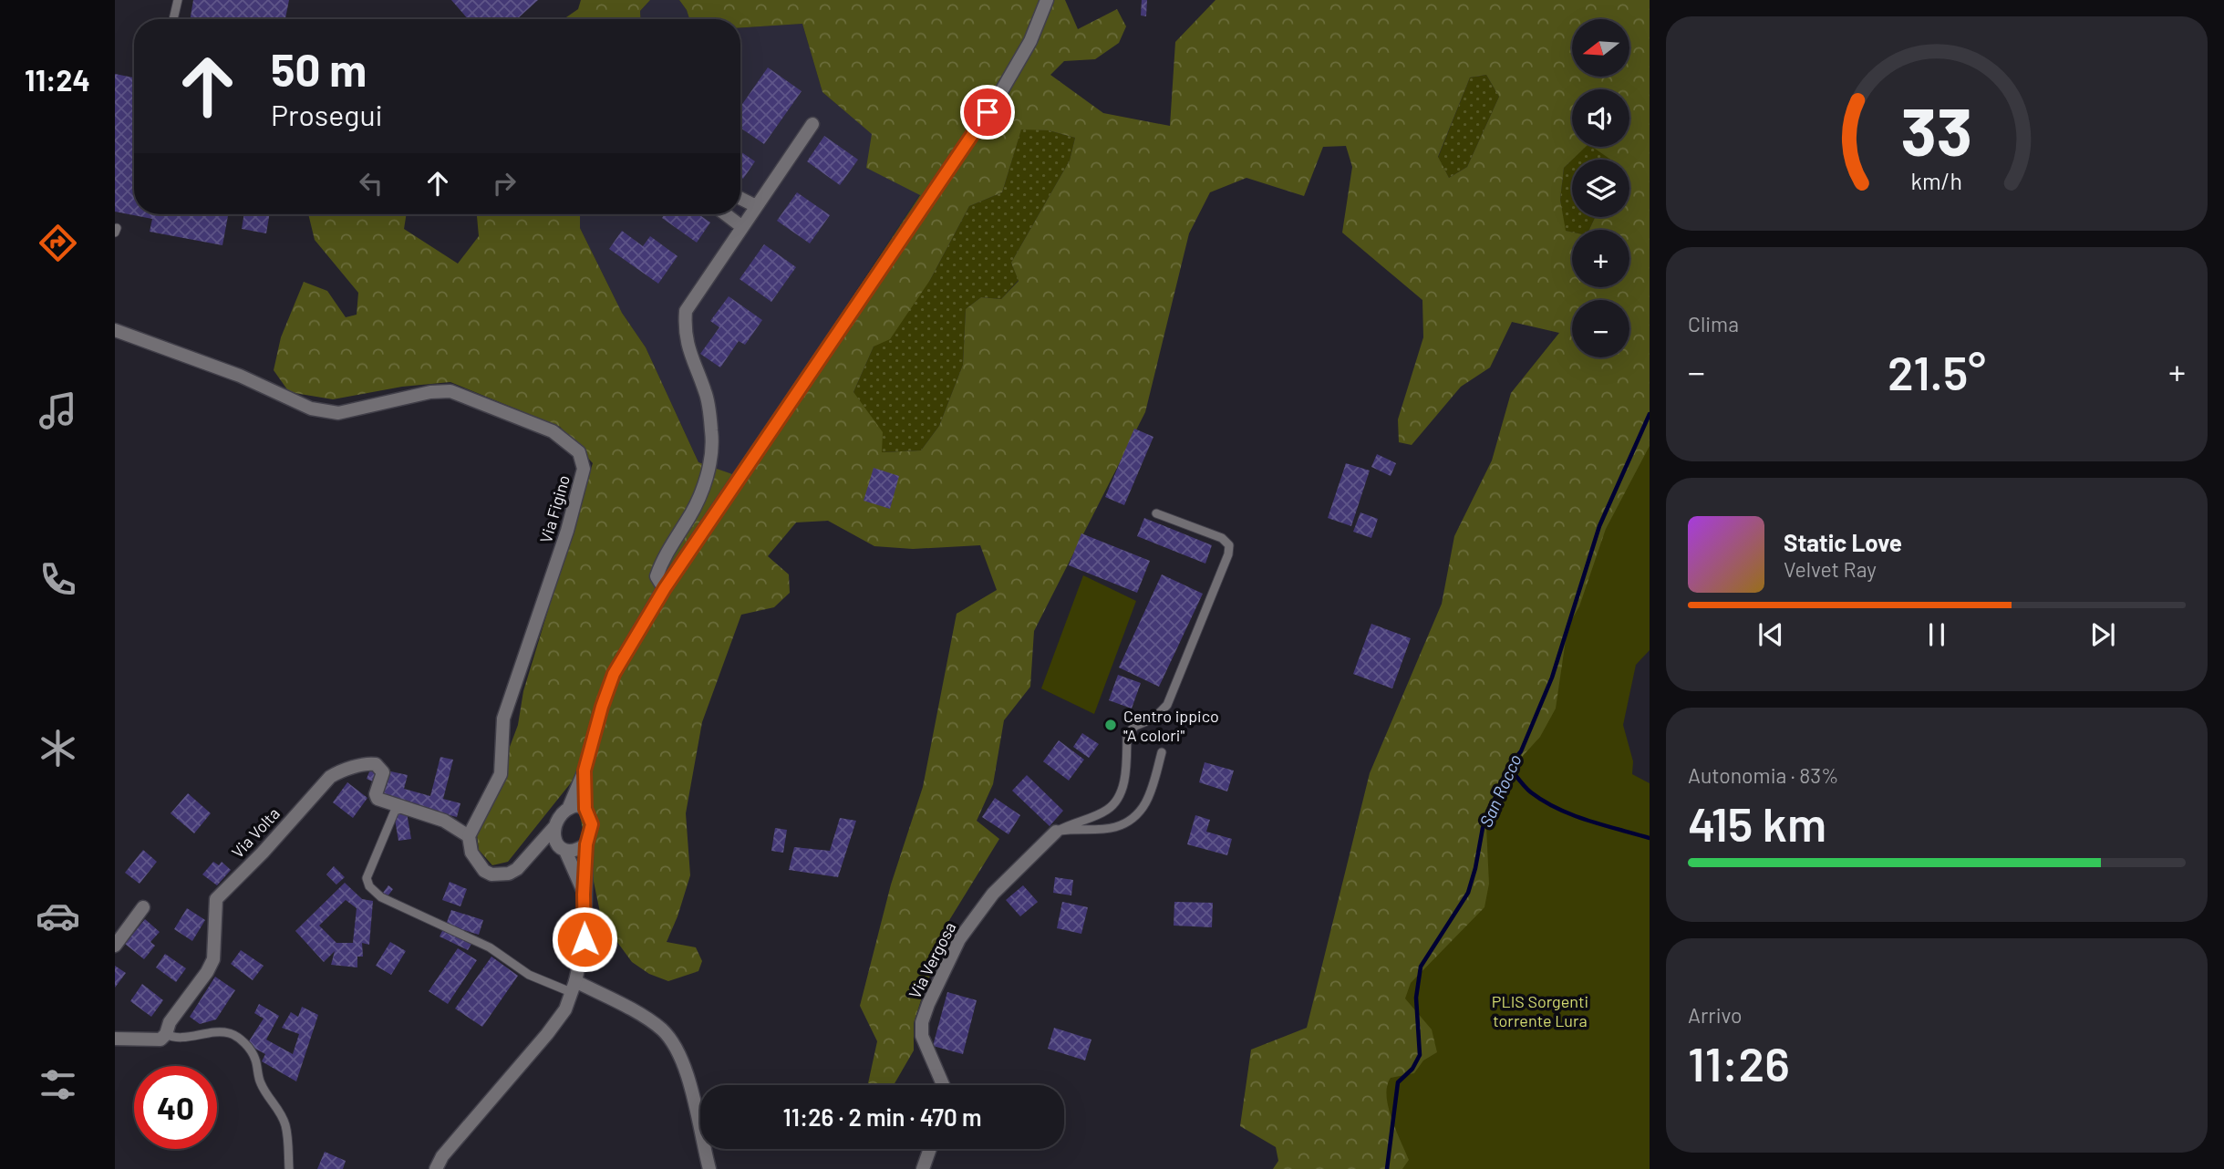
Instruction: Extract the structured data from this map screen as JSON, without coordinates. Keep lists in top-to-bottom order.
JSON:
{
  "streets": {
    "street": ["Via Figino", "Via Volta", "Via Vergosa"]
  },
  "crossings": [
    ["Via Figino", "Via Volta"]
  ],
  "water": ["San Rocco"],
  "parks": ["PLIS Sorgenti torrente Lura"],
  "places": ["Centro ippico \"A colori\""],
  "north": "left",
  "page": {
    "tabs": "11:24",
    "map_buttons": ["+", "−"],
    "turn": ["50 m", "Prosegui"],
    "tile": [
      "Clima",
      ["Autonomia · 83%", "415 km"],
      ["Arrivo", "11:26"]
    ],
    "heat": ["−", "21.5°", "+"],
    "song": ["Static Love", "Velvet Ray"],
    "limit": "40",
    "trip": "11:26 · 2 min · 470 m",
    "gauge": ["33", "km/h"]
  }
}
